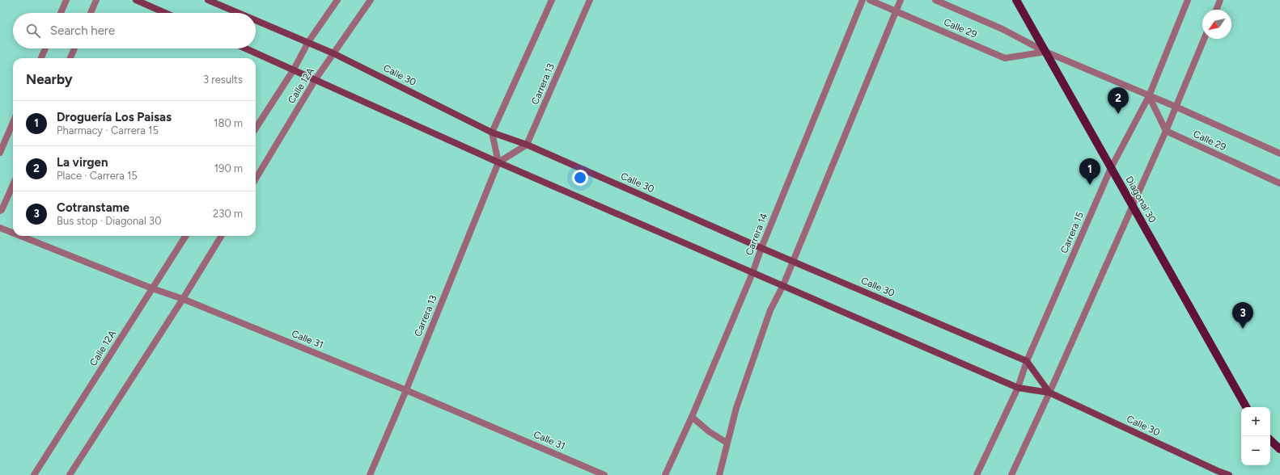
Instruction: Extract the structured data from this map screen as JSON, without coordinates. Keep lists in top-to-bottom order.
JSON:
{
  "streets": {
    "main road": ["Diagonal 30"],
    "street": [
      "Calle 29",
      "Calle 30",
      "Carrera 13",
      "Calle 12A",
      "Carrera 15",
      "Carrera 14",
      "Calle 31"
    ]
  },
  "crossings": [
    ["Calle 29", "Diagonal 30"],
    ["Calle 29", "Carrera 15"],
    ["Calle 30", "Carrera 13"],
    ["Calle 30", "Calle 12A"],
    ["Calle 30", "Carrera 15"],
    ["Calle 30", "Carrera 14"],
    ["Carrera 13", "Calle 31"],
    ["Calle 12A", "Calle 31"],
    ["Diagonal 30", "Carrera 15"]
  ],
  "north": "bottom left",
  "page": {
    "search": "Search here",
    "heading": ["Nearby", "3 results"],
    "pins": ["2", "1", "3"],
    "list": [
      {
        "mark": "1",
        "name": "Droguería Los Paisas",
        "note": "Pharmacy · Carrera 15",
        "value": "180 m"
      },
      {
        "mark": "2",
        "name": "La virgen",
        "note": "Place · Carrera 15",
        "value": "190 m"
      },
      {
        "mark": "3",
        "name": "Cotranstame",
        "note": "Bus stop · Diagonal 30",
        "value": "230 m"
      }
    ],
    "map_buttons": ["+", "−"]
  }
}
